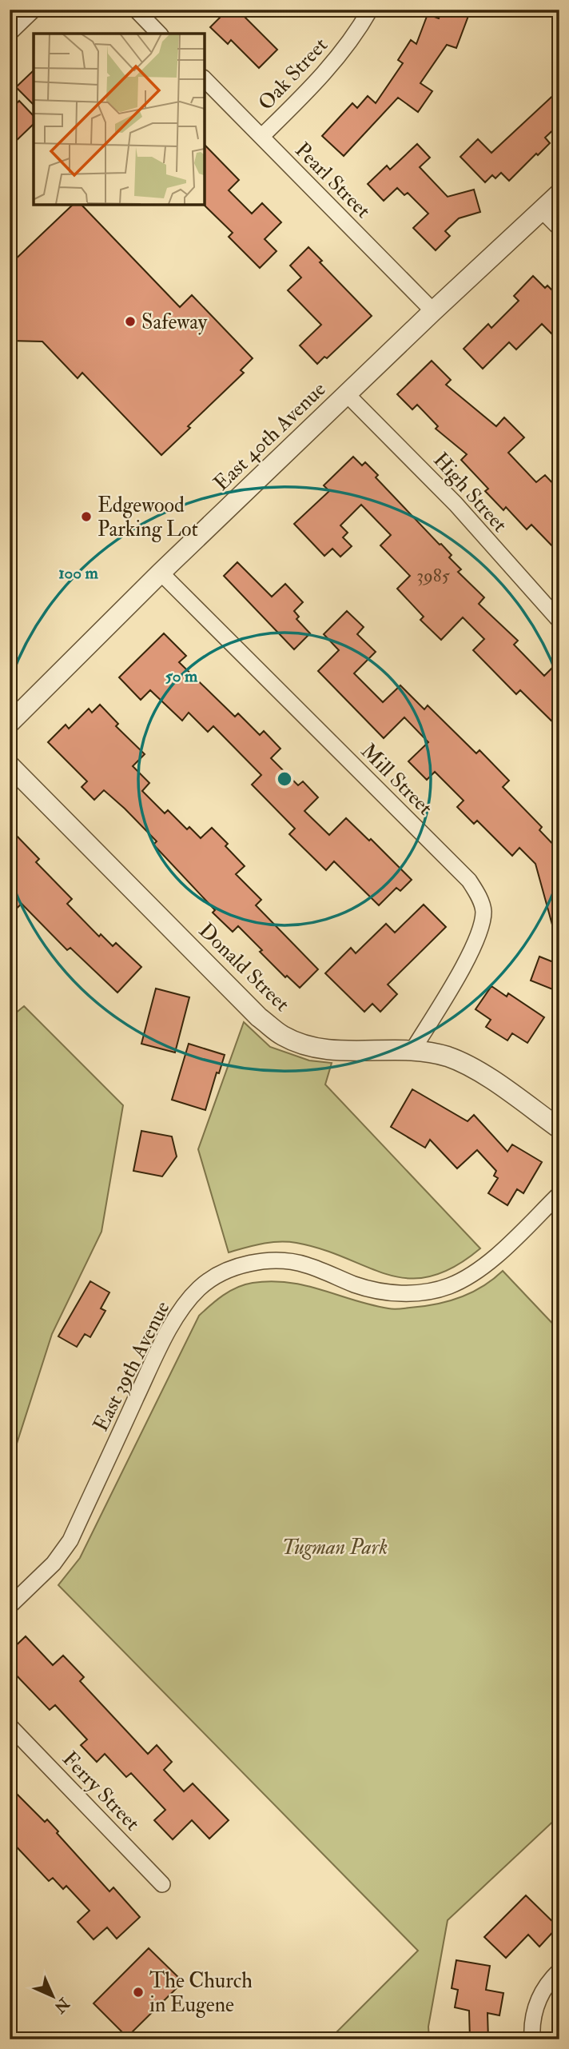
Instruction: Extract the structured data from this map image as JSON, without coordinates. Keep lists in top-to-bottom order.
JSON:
{
  "streets": {
    "street": [
      "Oak Street",
      "Pearl Street",
      "East 40th Avenue",
      "High Street",
      "Mill Street",
      "Donald Street",
      "East 39th Avenue",
      "Ferry Street"
    ]
  },
  "crossings": [
    ["Oak Street", "Pearl Street"],
    ["Pearl Street", "East 40th Avenue"],
    ["East 40th Avenue", "High Street"],
    ["East 40th Avenue", "Mill Street"],
    ["Mill Street", "Donald Street"]
  ],
  "parks": ["Tugman Park"],
  "places": ["Safeway", "Edgewood Parking Lot", "The Church in Eugene"],
  "house_numbers": ["3985"],
  "north": "bottom right",
  "rings": ["100 m", "50 m"]
}
